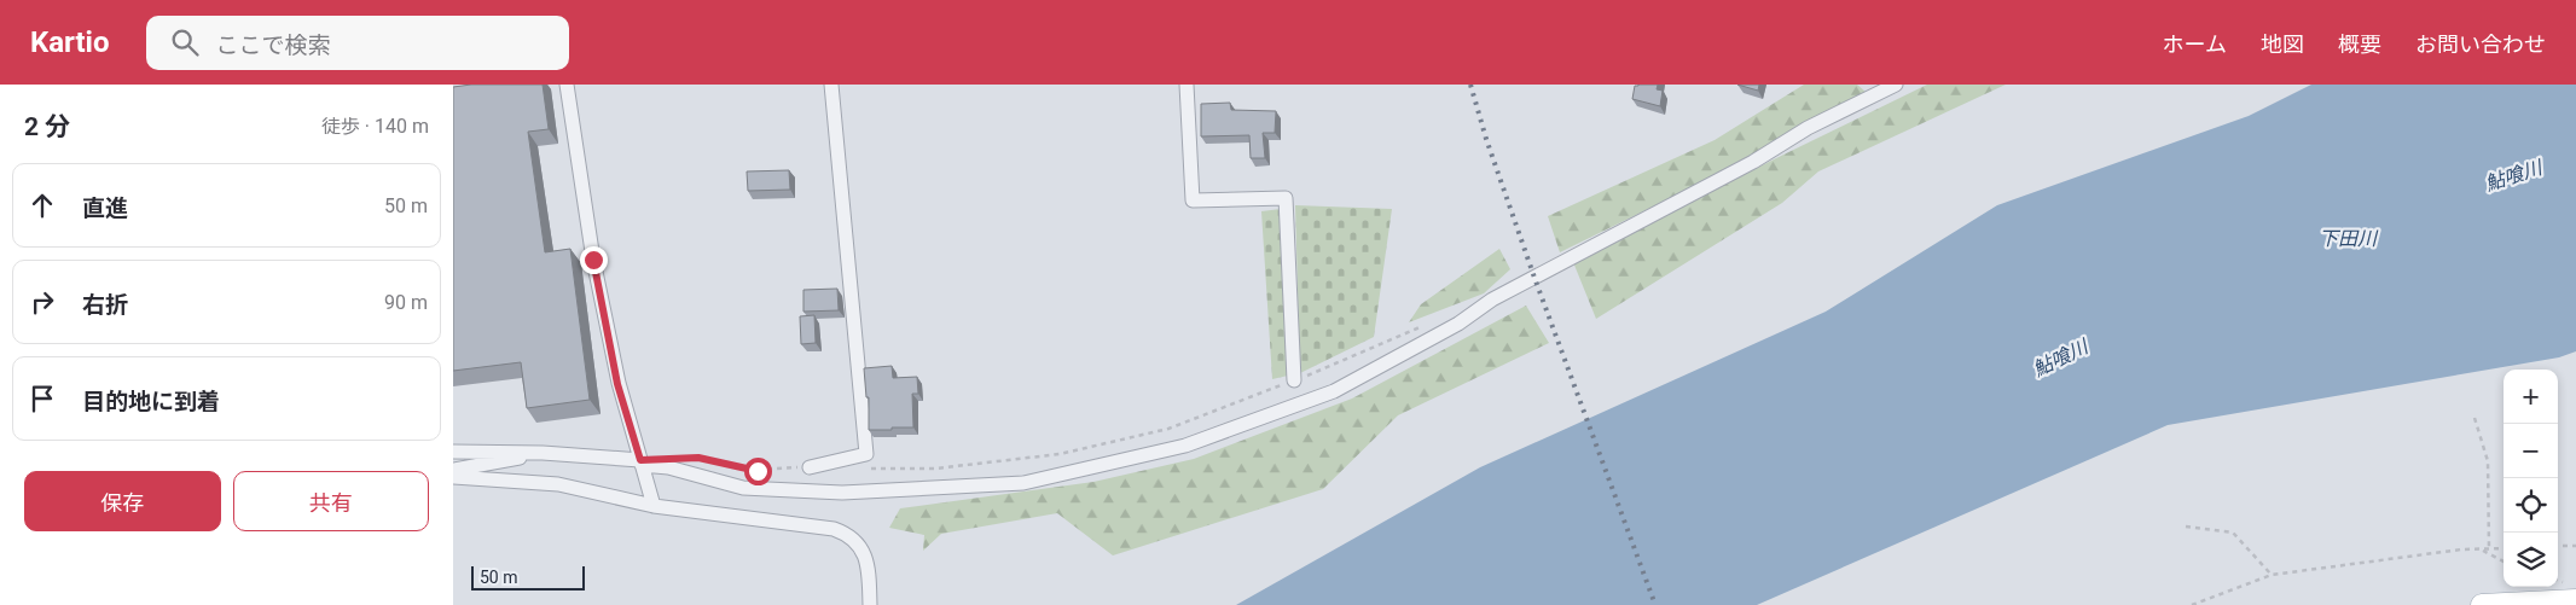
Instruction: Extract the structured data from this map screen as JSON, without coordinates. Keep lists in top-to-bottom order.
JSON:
{
  "water": ["鮎喰川", "下田川"],
  "scale_bar": "50 m",
  "page": {
    "header": "Kartio",
    "search": "ここで検索",
    "nav": [
      "ホーム",
      "地図",
      "概要",
      "お問い合わせ"
    ],
    "heading": ["2 分", "徒歩 · 140 m"],
    "list": [
      ["直進", "50 m"],
      ["右折", "90 m"],
      "目的地に到着"
    ],
    "map_buttons": ["+", "−"],
    "buttons": ["保存", "共有"],
    "scale": "50 m"
  }
}
